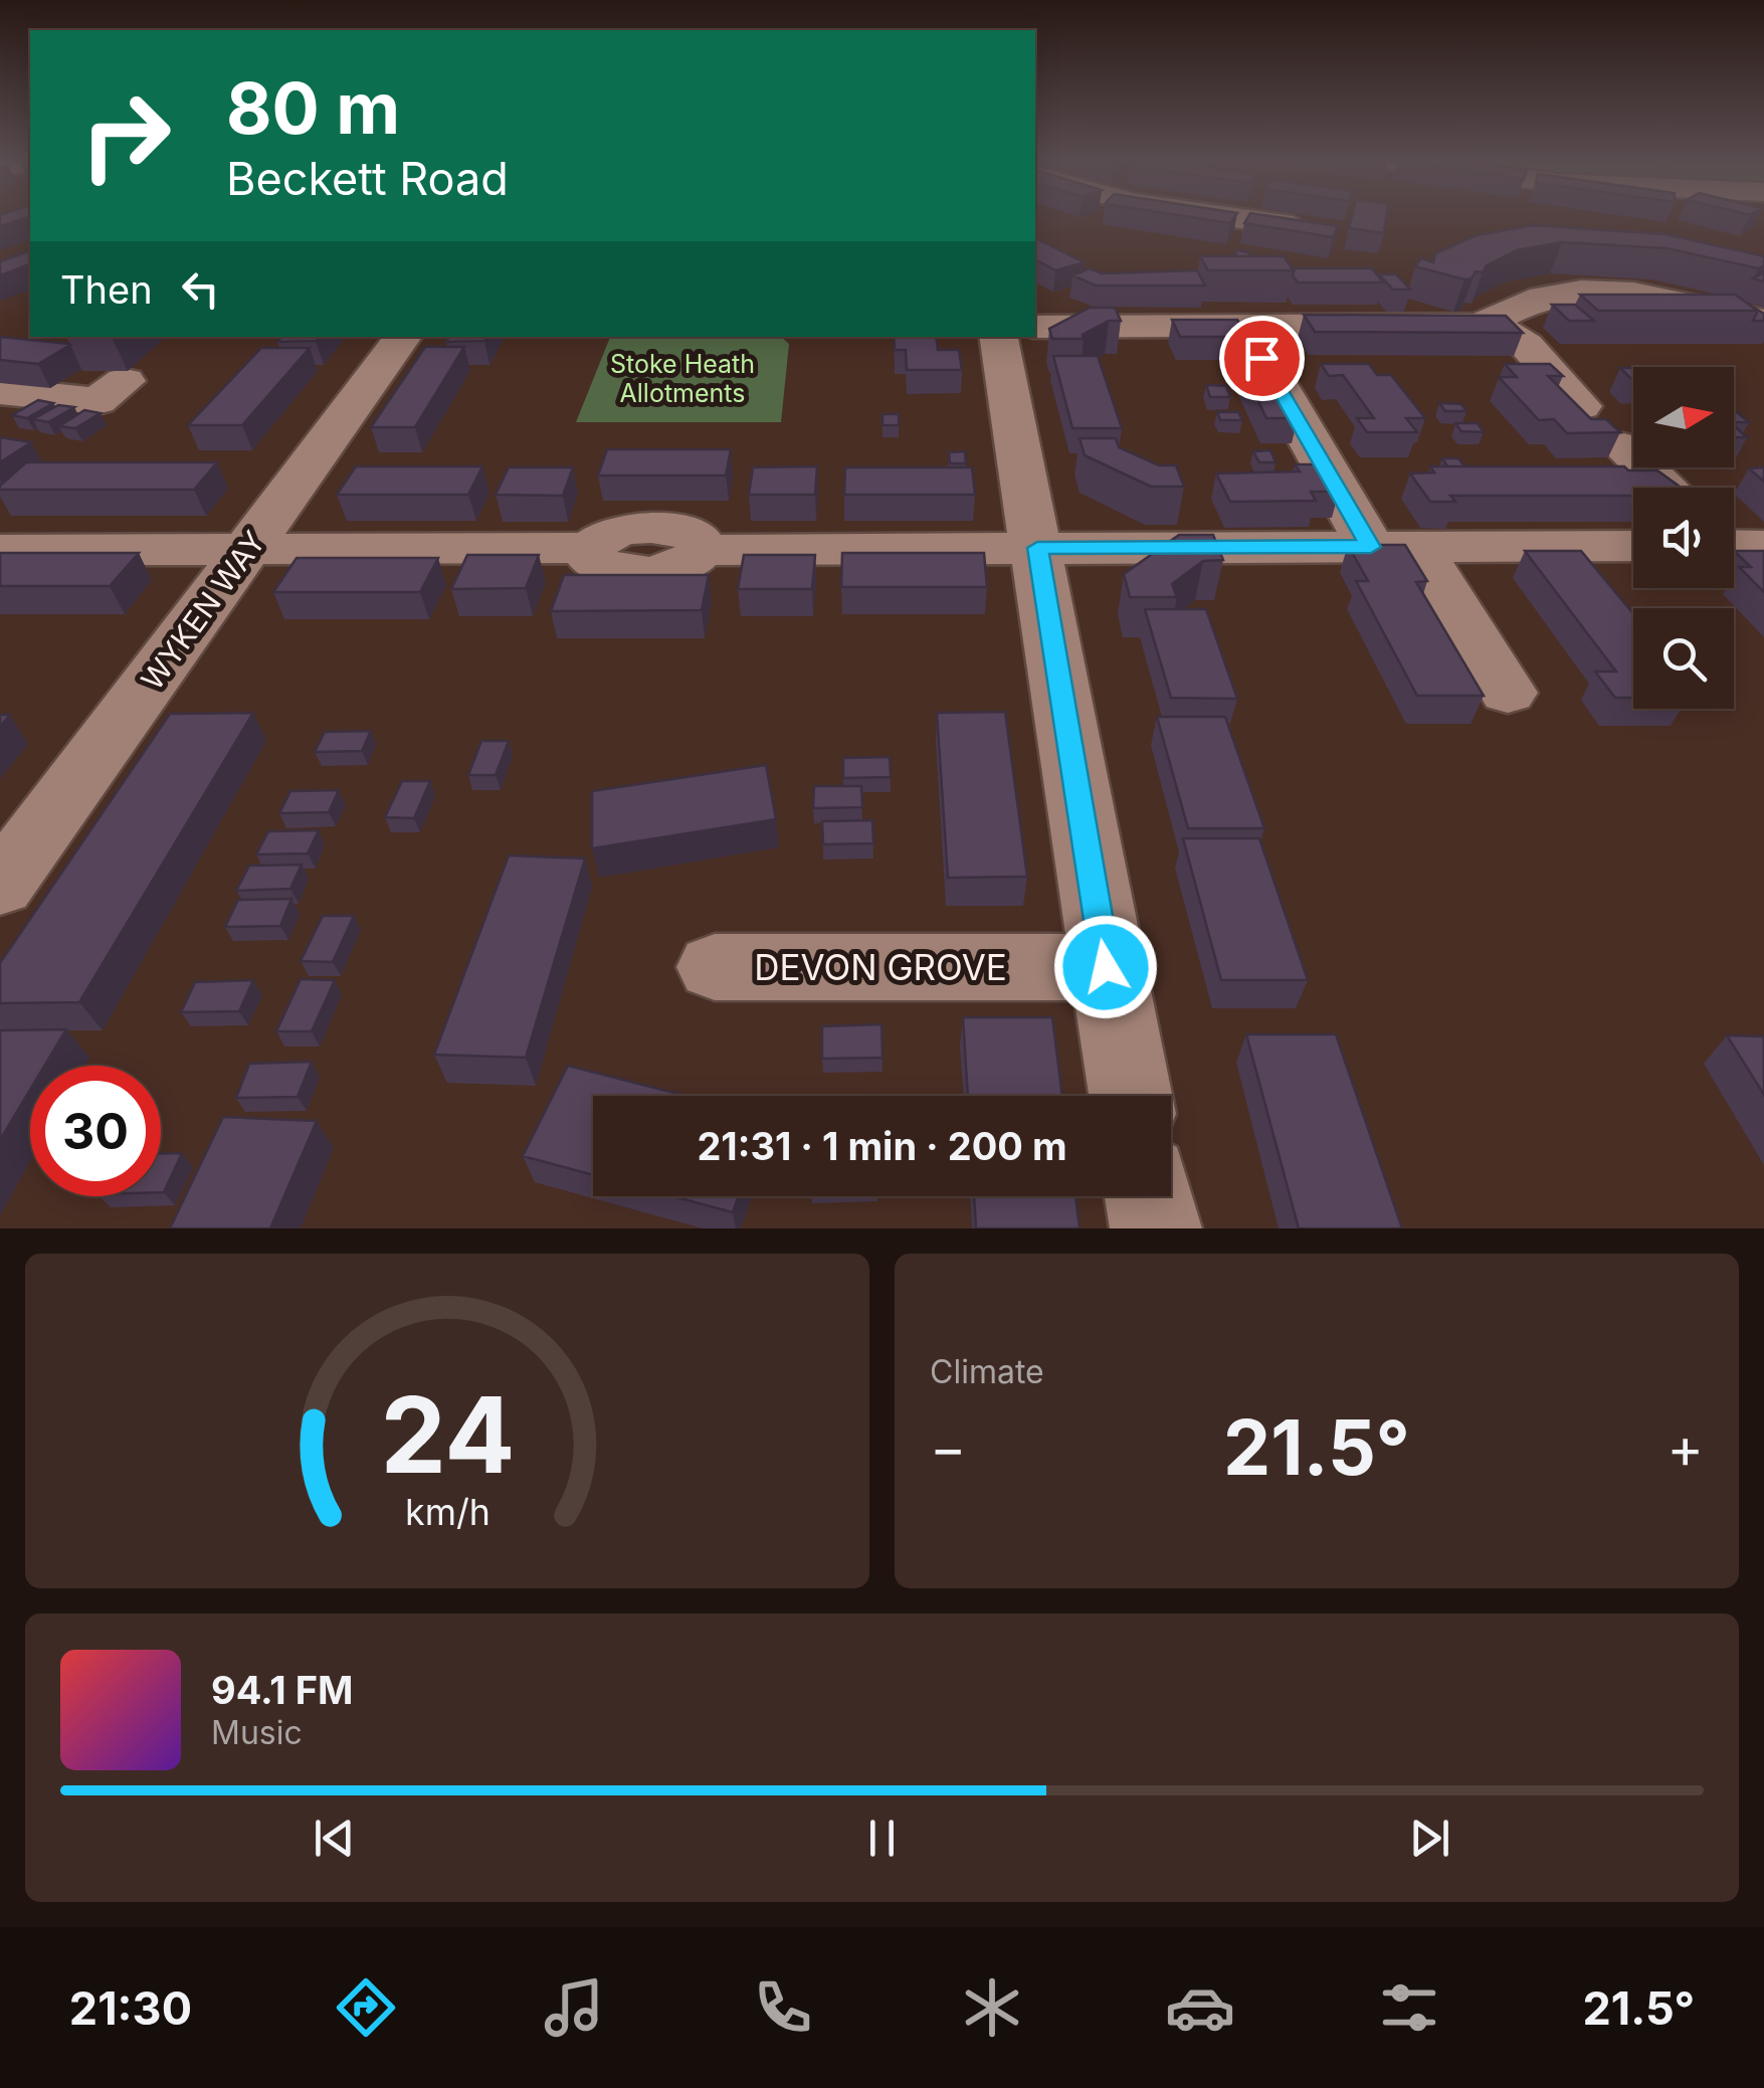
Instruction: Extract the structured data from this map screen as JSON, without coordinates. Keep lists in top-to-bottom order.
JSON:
{
  "streets": {
    "street": ["WYKEN WAY", "DEVON GROVE"]
  },
  "parks": ["Stoke Heath Allotments"],
  "north": "right",
  "page": {
    "turn": ["80 m", "Beckett Road"],
    "then": "Then",
    "limit": "30",
    "trip": "21:31 · 1 min · 200 m",
    "tile": "Climate",
    "heat": ["−", "21.5°", "+"],
    "song": ["94.1 FM", "Music"],
    "tabs": ["21:30", "21.5°"],
    "gauge": ["24", "km/h"]
  }
}
